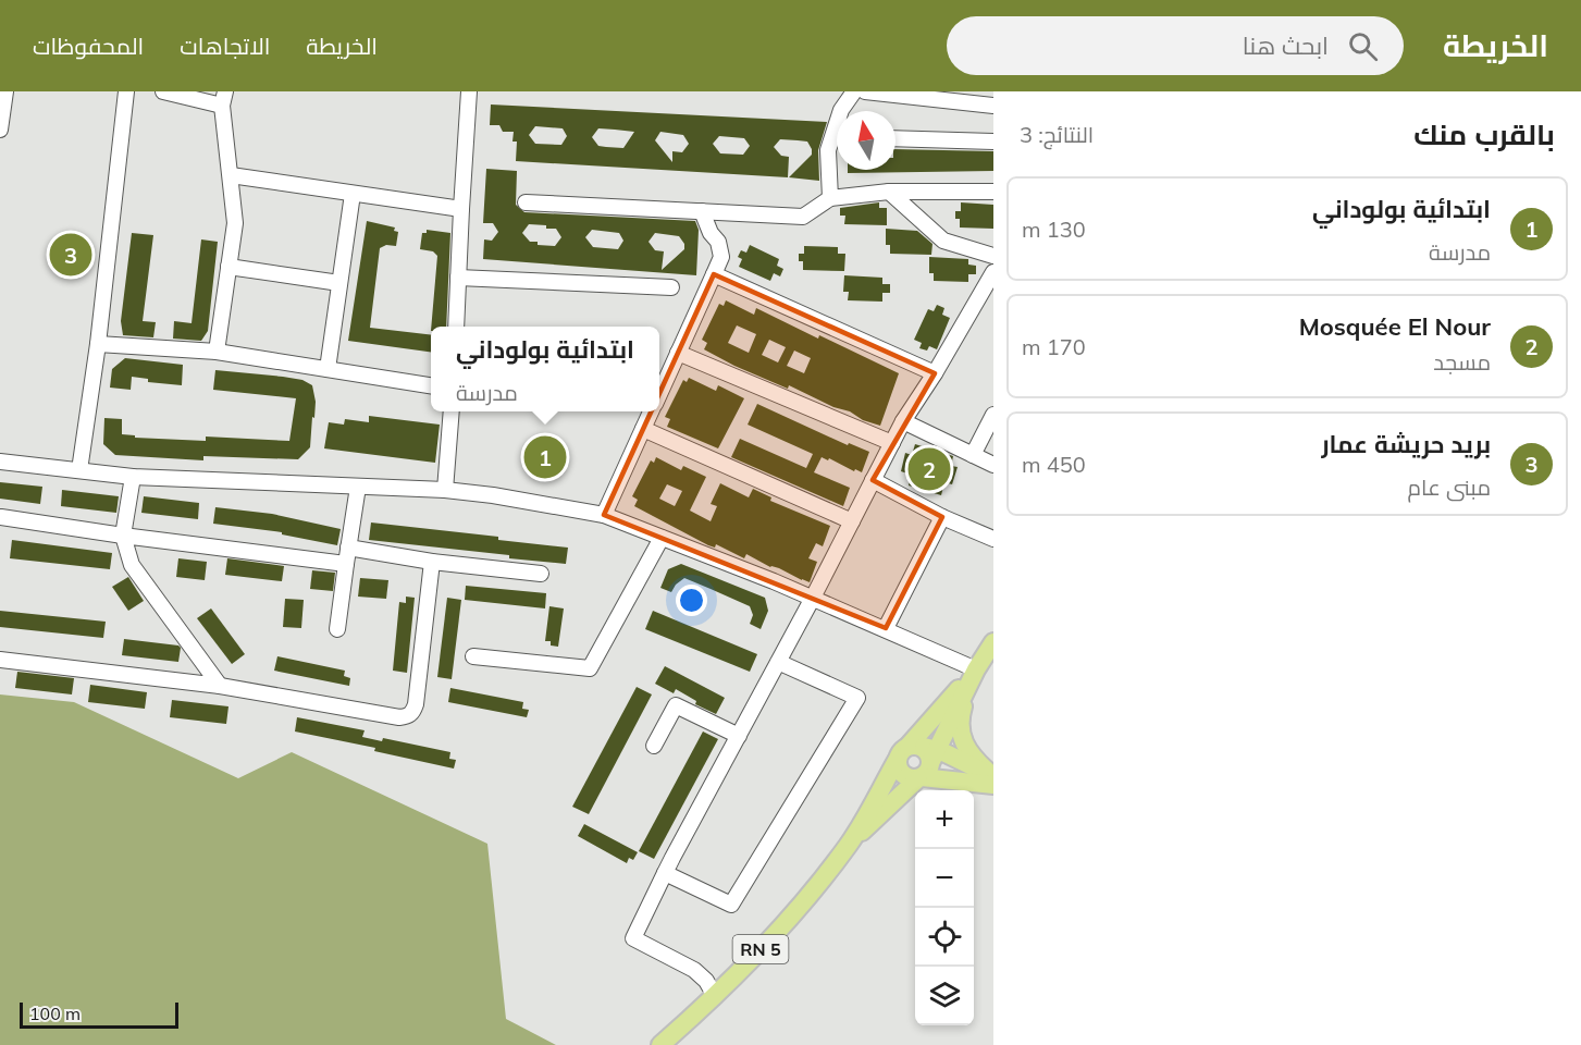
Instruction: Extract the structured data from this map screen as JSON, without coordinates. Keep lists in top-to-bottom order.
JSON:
{
  "streets": {
    "main road": ["RN 5"]
  },
  "scale_bar": "100 m",
  "north": "top",
  "page": {
    "header": "الخريطة",
    "search": "ابحث هنا",
    "nav": ["الخريطة", "الاتجاهات", "المحفوظات"],
    "heading": ["بالقرب منك", "النتائج: 3"],
    "list": [
      {
        "mark": "1",
        "name": "ابتدائية بولوداني",
        "note": "مدرسة",
        "value": "130 m"
      },
      {
        "mark": "2",
        "name": "Mosquée El Nour",
        "note": "مسجد",
        "value": "170 m"
      },
      {
        "mark": "3",
        "name": "بريد حريشة عمار",
        "note": "مبنى عام",
        "value": "450 m"
      }
    ],
    "pins": ["3", "1", "2"],
    "popup": ["ابتدائية بولوداني", "مدرسة"],
    "map_buttons": ["+", "−"],
    "scale": "100 m"
  }
}
